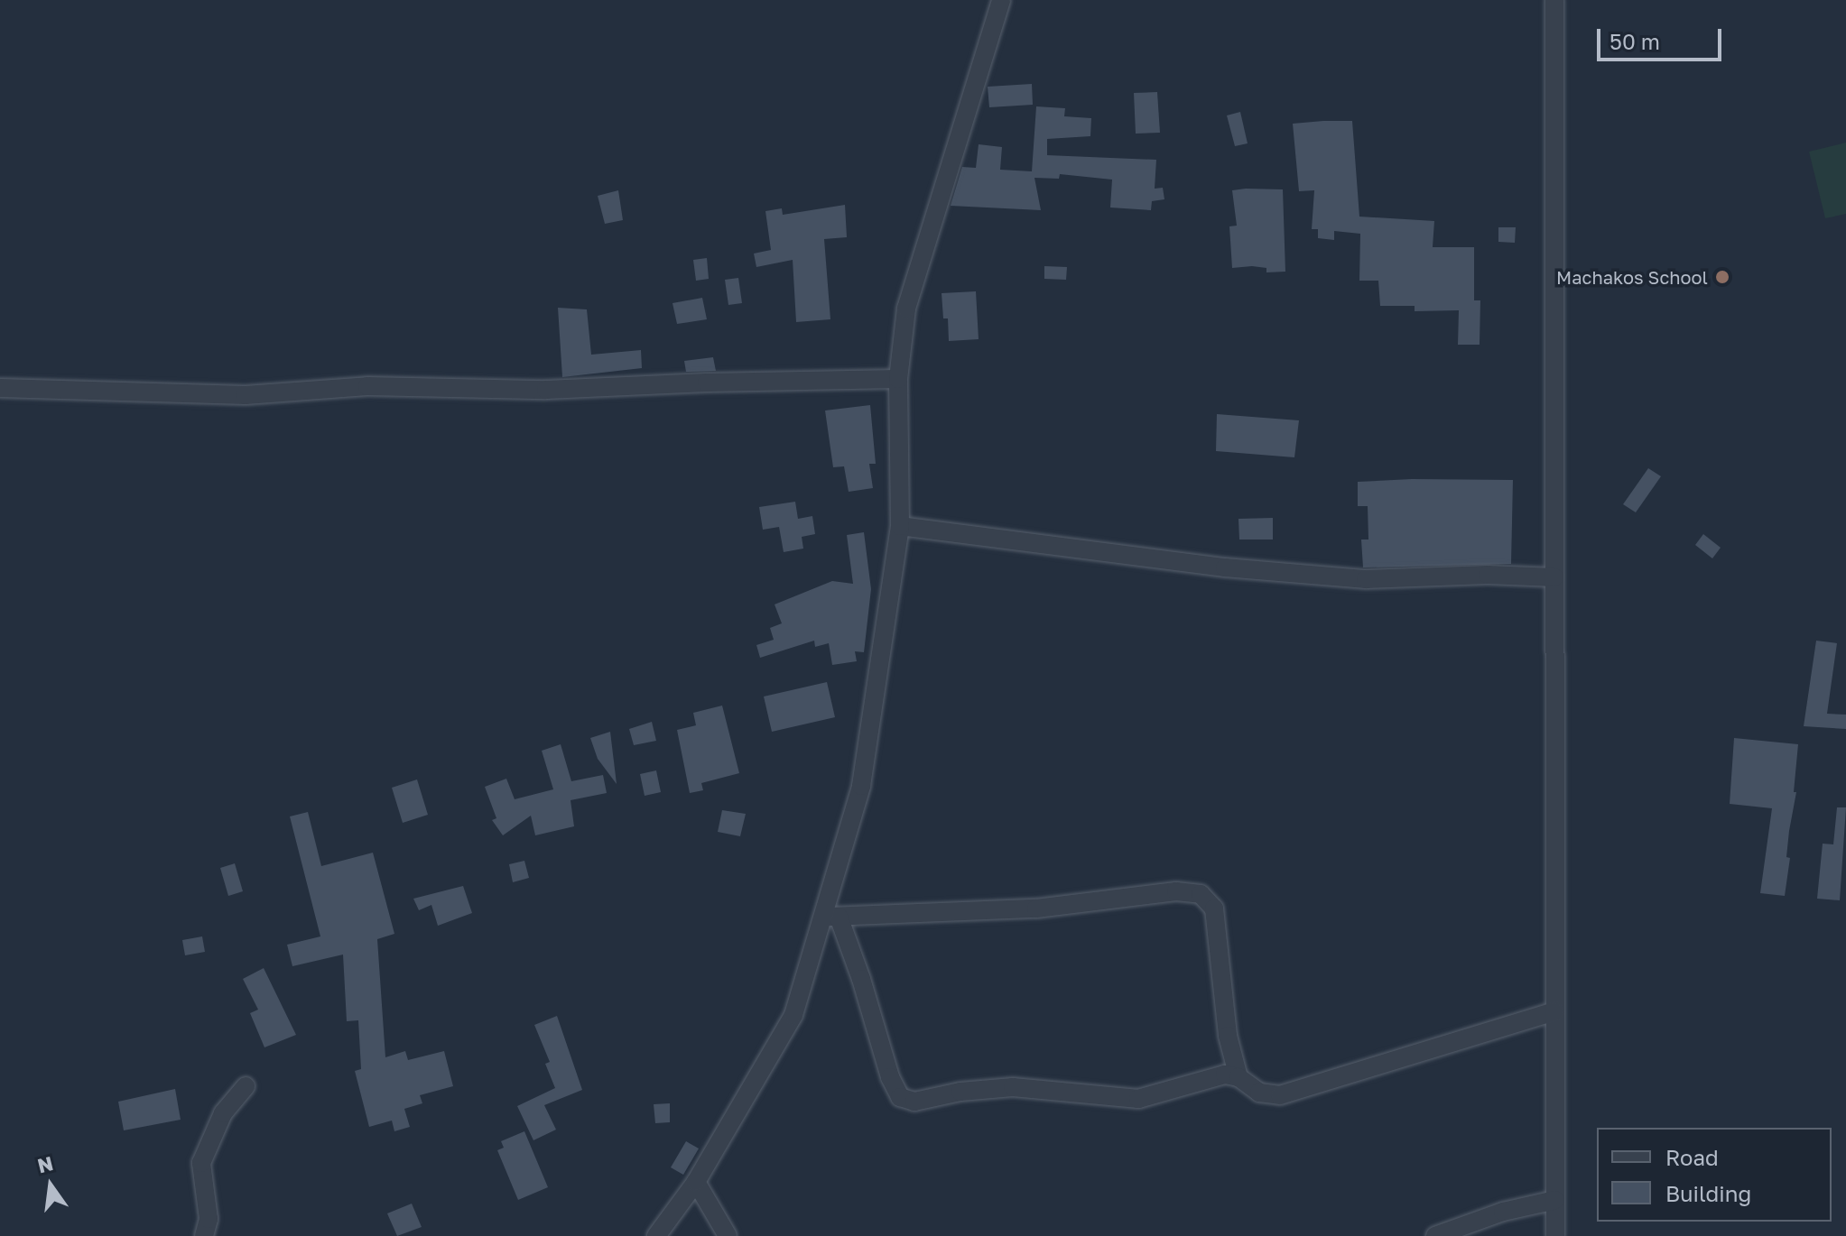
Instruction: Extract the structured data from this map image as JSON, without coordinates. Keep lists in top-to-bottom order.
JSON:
{
  "places": ["Machakos School"],
  "legend": ["Road", "Building"],
  "scale_bar": "50 m",
  "north": "top"
}
